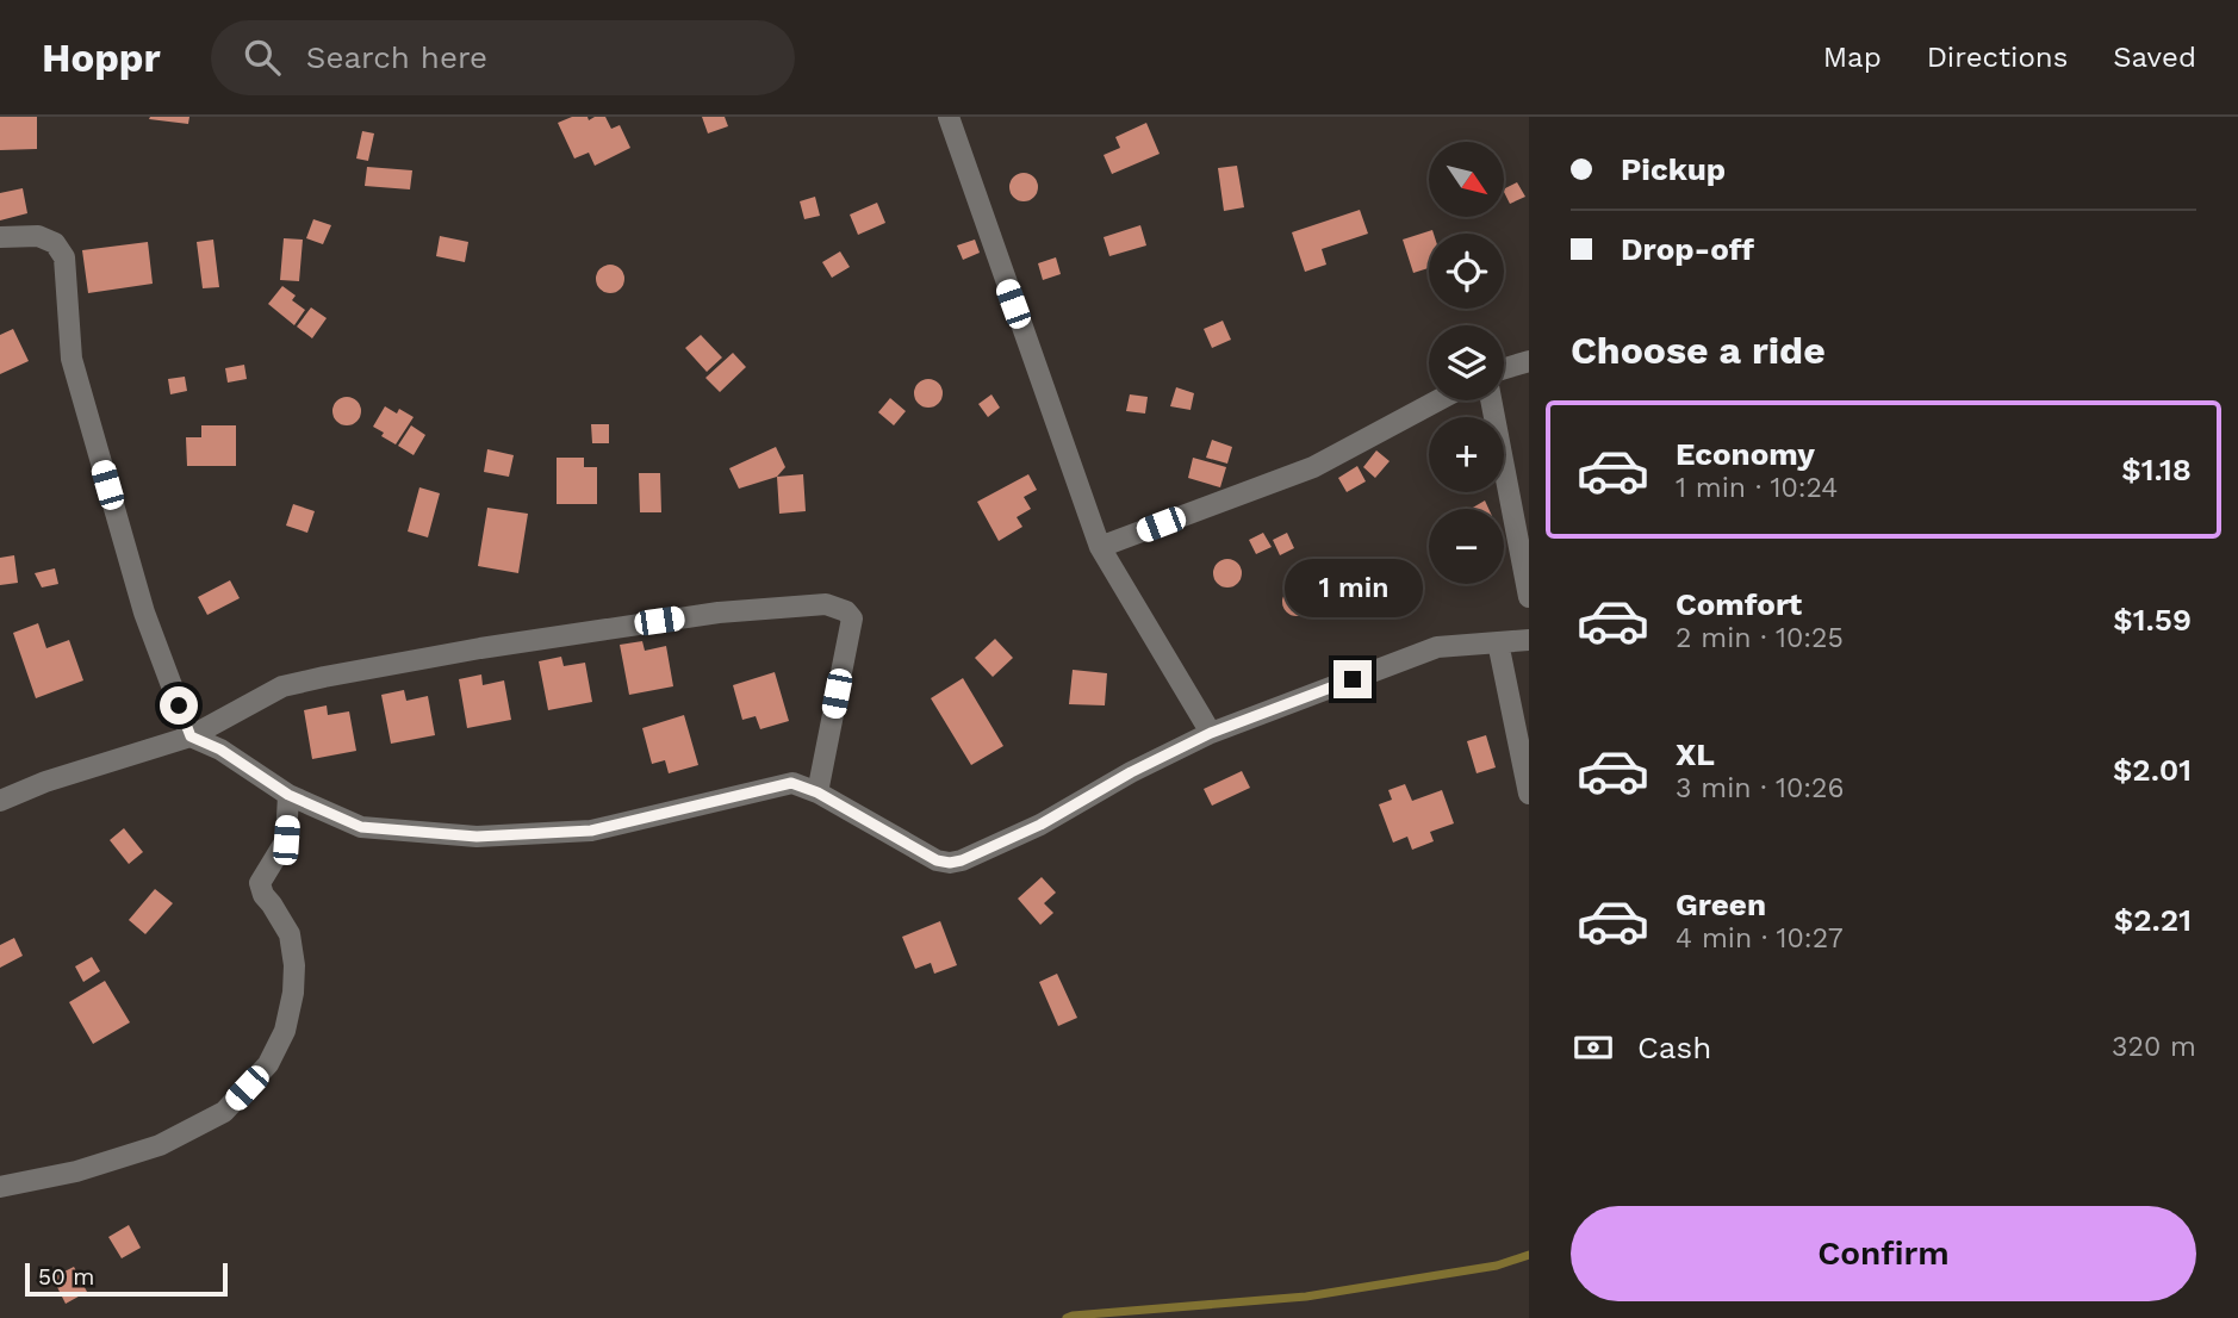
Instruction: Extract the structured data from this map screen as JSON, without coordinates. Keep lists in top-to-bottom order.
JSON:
{
  "scale_bar": "50 m",
  "north": "bottom right",
  "page": {
    "header": "Hoppr",
    "search": "Search here",
    "nav": ["Map", "Directions", "Saved"],
    "banner": ["Pickup", "Drop-off"],
    "map_buttons": ["+", "−"],
    "heading": "Choose a ride",
    "list": [
      {
        "name": "Economy",
        "note": "1 min · 10:24",
        "value": "$1.18"
      },
      {
        "name": "Comfort",
        "note": "2 min · 10:25",
        "value": "$1.59"
      },
      {
        "name": "XL",
        "note": "3 min · 10:26",
        "value": "$2.01"
      },
      {
        "name": "Green",
        "note": "4 min · 10:27",
        "value": "$2.21"
      }
    ],
    "bubble": "1 min",
    "pay": ["Cash", "320 m"],
    "buttons": "Confirm",
    "scale": "50 m"
  }
}
